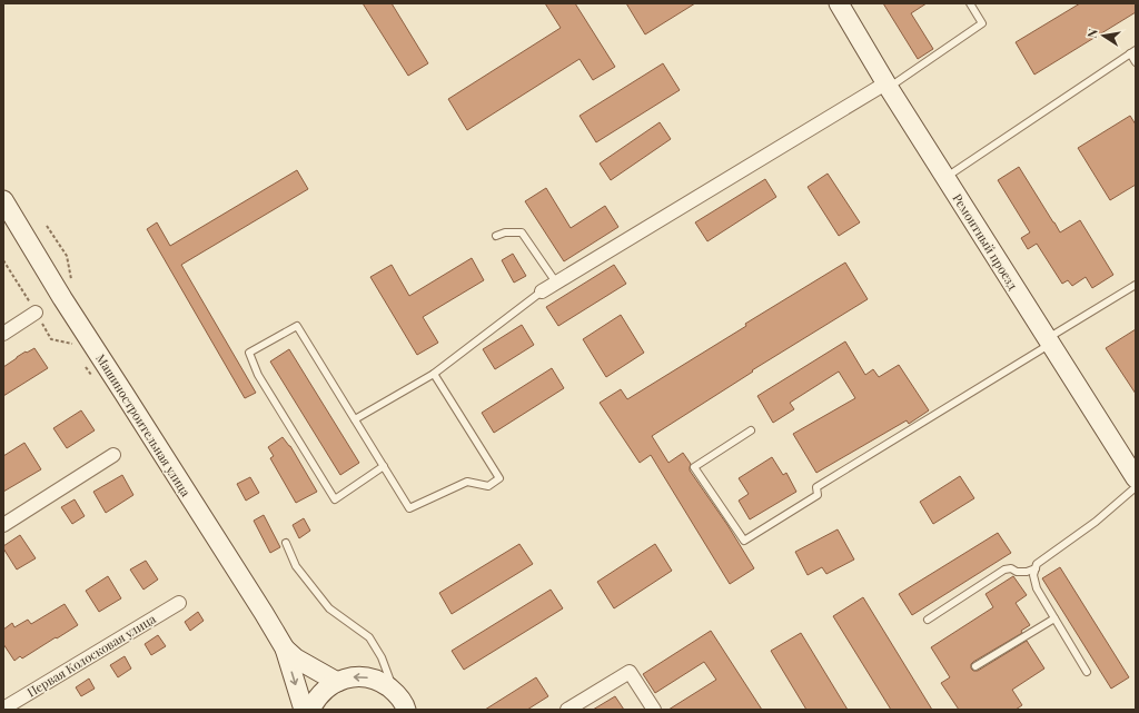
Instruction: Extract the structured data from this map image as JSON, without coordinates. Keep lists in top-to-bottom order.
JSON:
{
  "streets": {
    "street": ["Ремонтный проезд", "Машиностроительная улица", "Первая Колосковая улица"]
  },
  "north": "left"
}
